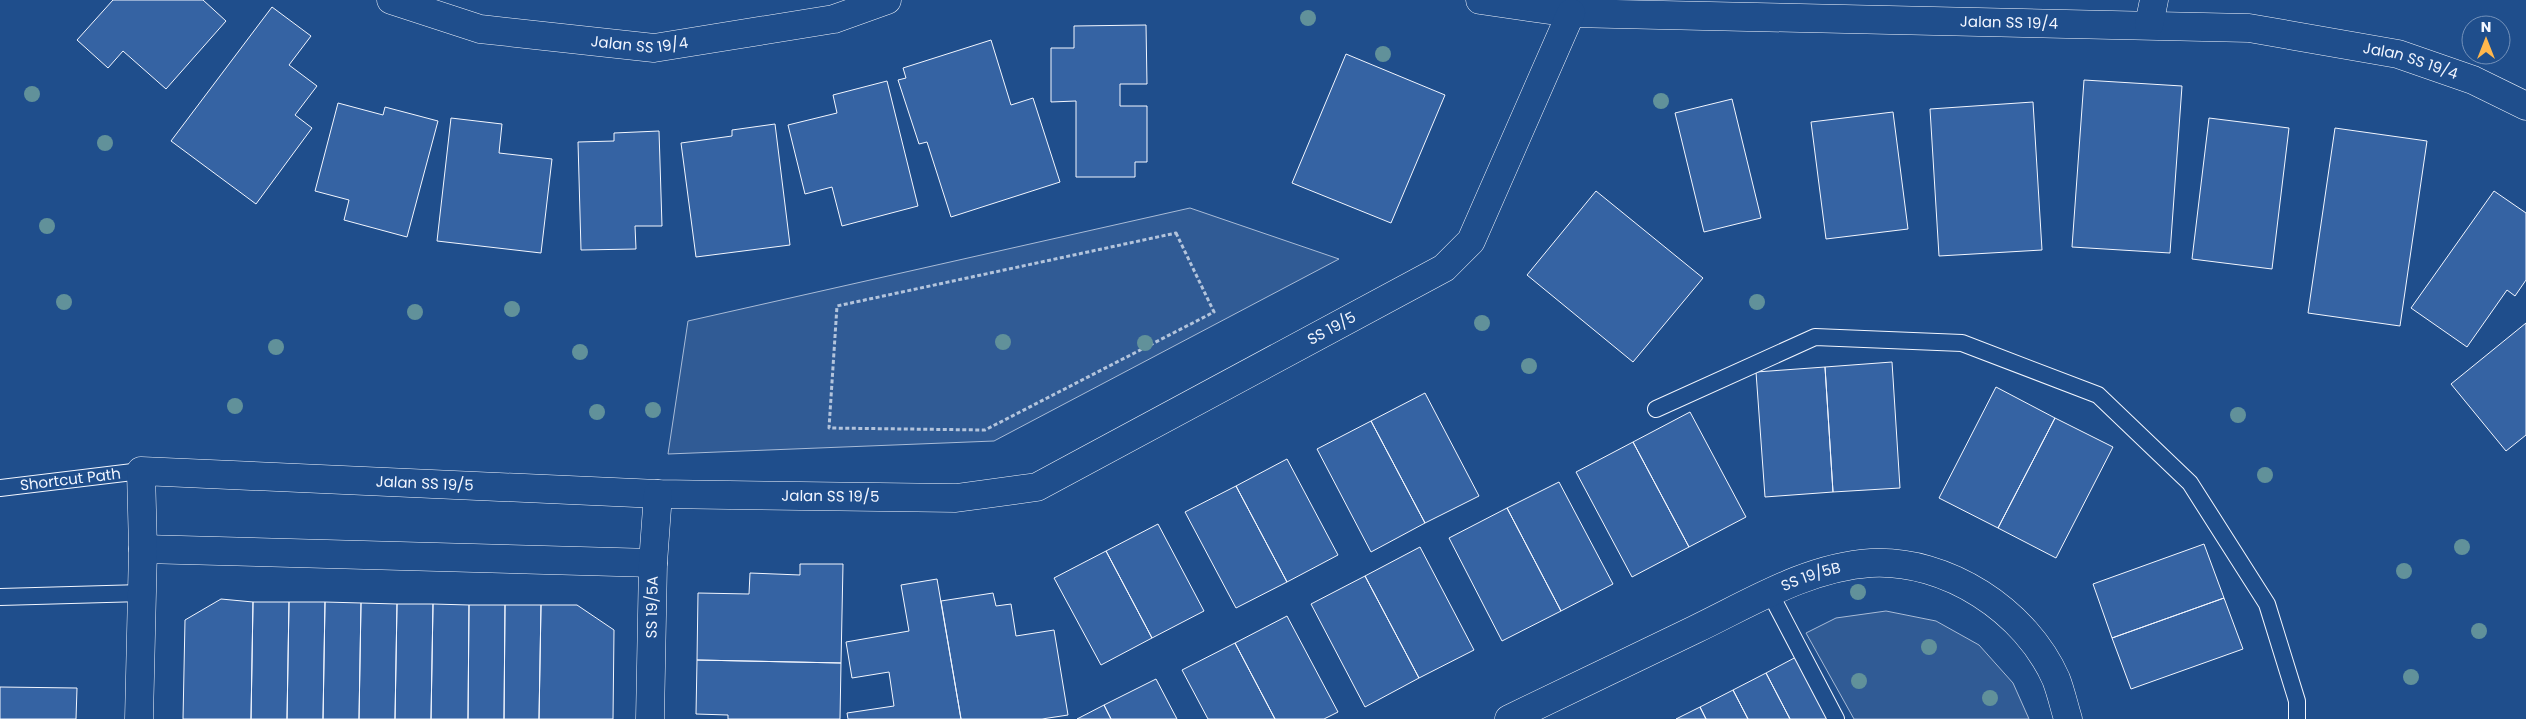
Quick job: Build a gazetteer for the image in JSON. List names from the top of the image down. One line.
{"streets":{"street":["Jalan SS 19/4","SS 19/5","Jalan SS 19/5","SS 19/5B","SS 19/5A"],"lane":["Shortcut Path"]},"crossings":[["Jalan SS 19/4","SS 19/5"],["SS 19/5","Jalan SS 19/5"],["Shortcut Path","Jalan SS 19/5"],["Jalan SS 19/5","SS 19/5A"]],"north":"top"}
